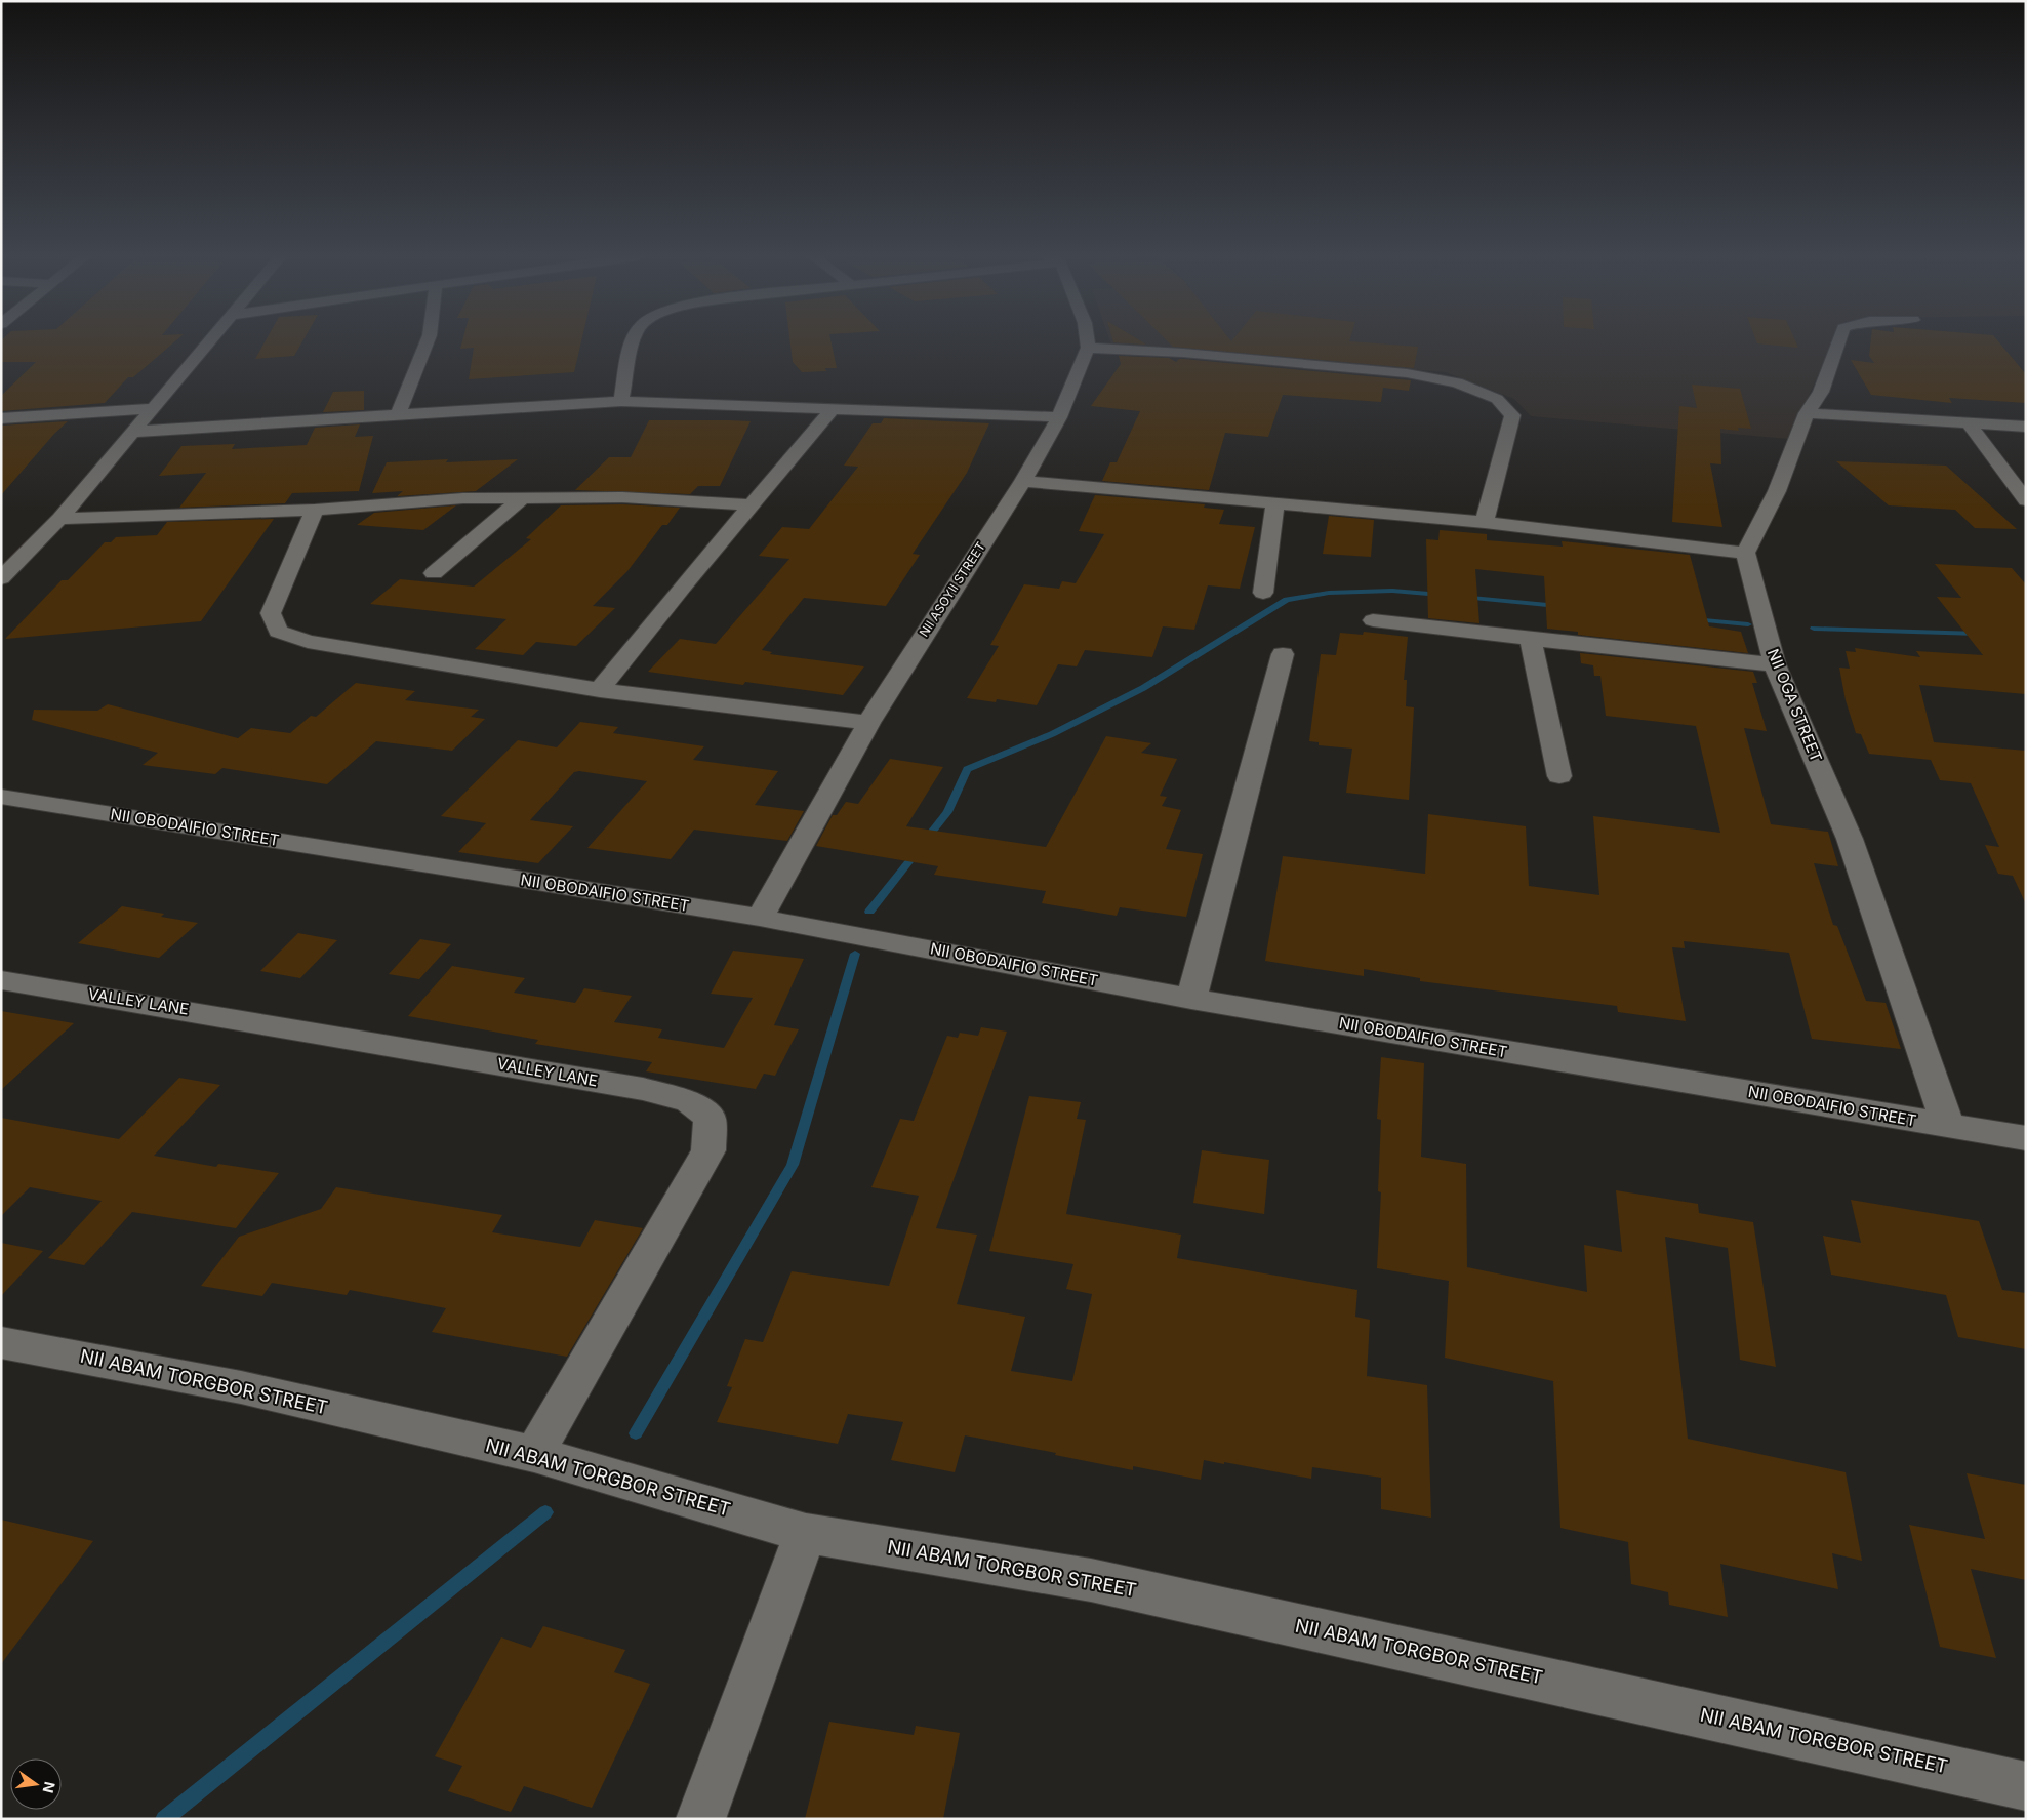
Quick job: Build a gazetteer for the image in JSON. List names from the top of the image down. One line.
{"streets":{"street":["NII ASOYII STREET","NII OGA STREET","NII OBODAIFIO STREET","VALLEY LANE","NII ABAM TORGBOR STREET"]},"crossings":[["NII ASOYII STREET","NII OBODAIFIO STREET"],["NII OGA STREET","NII OBODAIFIO STREET"],["VALLEY LANE","NII ABAM TORGBOR STREET"]],"north":"right"}
